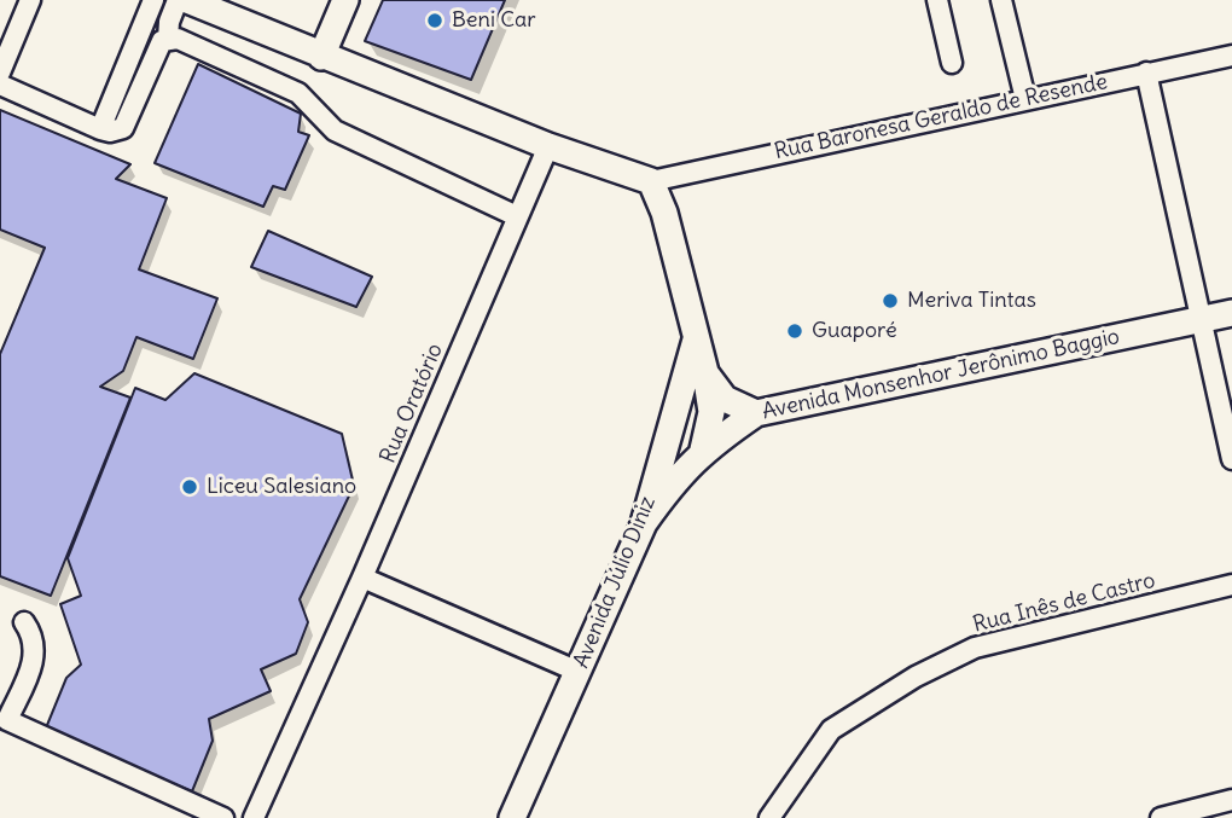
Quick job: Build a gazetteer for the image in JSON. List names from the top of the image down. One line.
{"streets":{"main road":["Avenida Monsenhor Jerônimo Baggio","Avenida Júlio Diniz"],"street":["Rua Baronesa Geraldo de Resende","Rua Oratório","Rua Inês de Castro"]},"crossings":[["Avenida Monsenhor Jerônimo Baggio","Avenida Júlio Diniz"]],"places":["Beni Car","Meriva Tintas","Guaporé","Liceu Salesiano"]}
